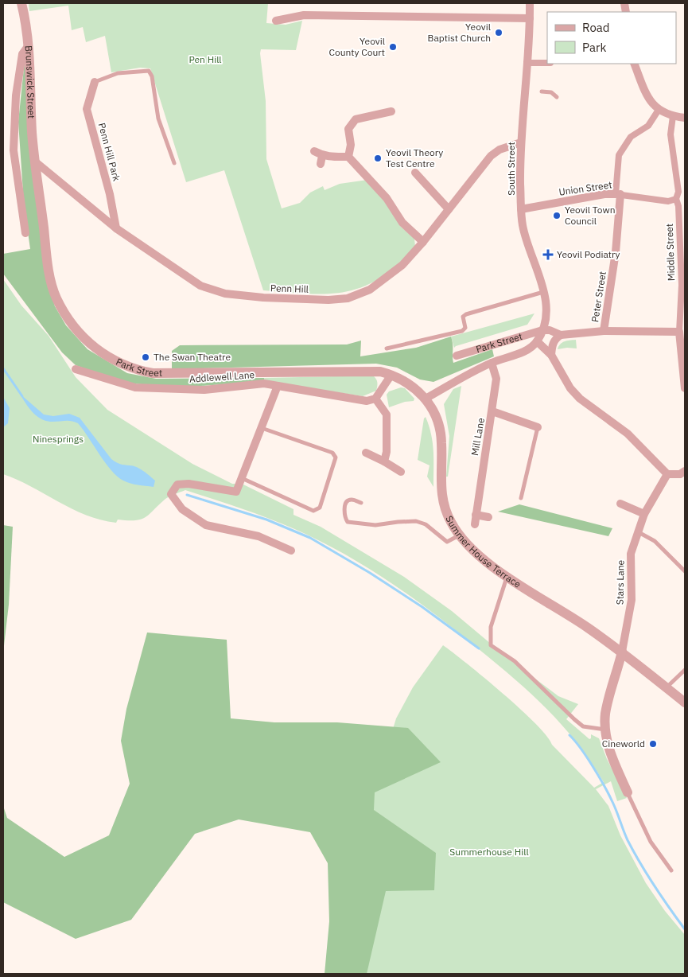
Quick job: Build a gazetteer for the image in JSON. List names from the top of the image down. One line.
{"streets":{"street":["Brunswick Street","Penn Hill Park","South Street","Union Street","Middle Street","Penn Hill","Peter Street","Park Street","Addlewell Lane","Mill Lane","Summer House Terrace","Stars Lane"]},"crossings":[["Brunswick Street","Penn Hill"],["Brunswick Street","Park Street"],["Penn Hill Park","Penn Hill"],["South Street","Union Street"],["South Street","Penn Hill"],["South Street","Park Street"],["Union Street","Middle Street"],["Union Street","Peter Street"],["Penn Hill","Park Street"],["Park Street","Summer House Terrace"],["Summer House Terrace","Stars Lane"]],"parks":["Pen Hill","Ninesprings","Summerhouse Hill"],"places":{"other":["Yeovil Baptist Church","Yeovil County Court","Yeovil Theory Test Centre","Yeovil Town Council","The Swan Theatre","Cineworld"],"health":["Yeovil Podiatry"]},"legend":["Road","Park"]}
